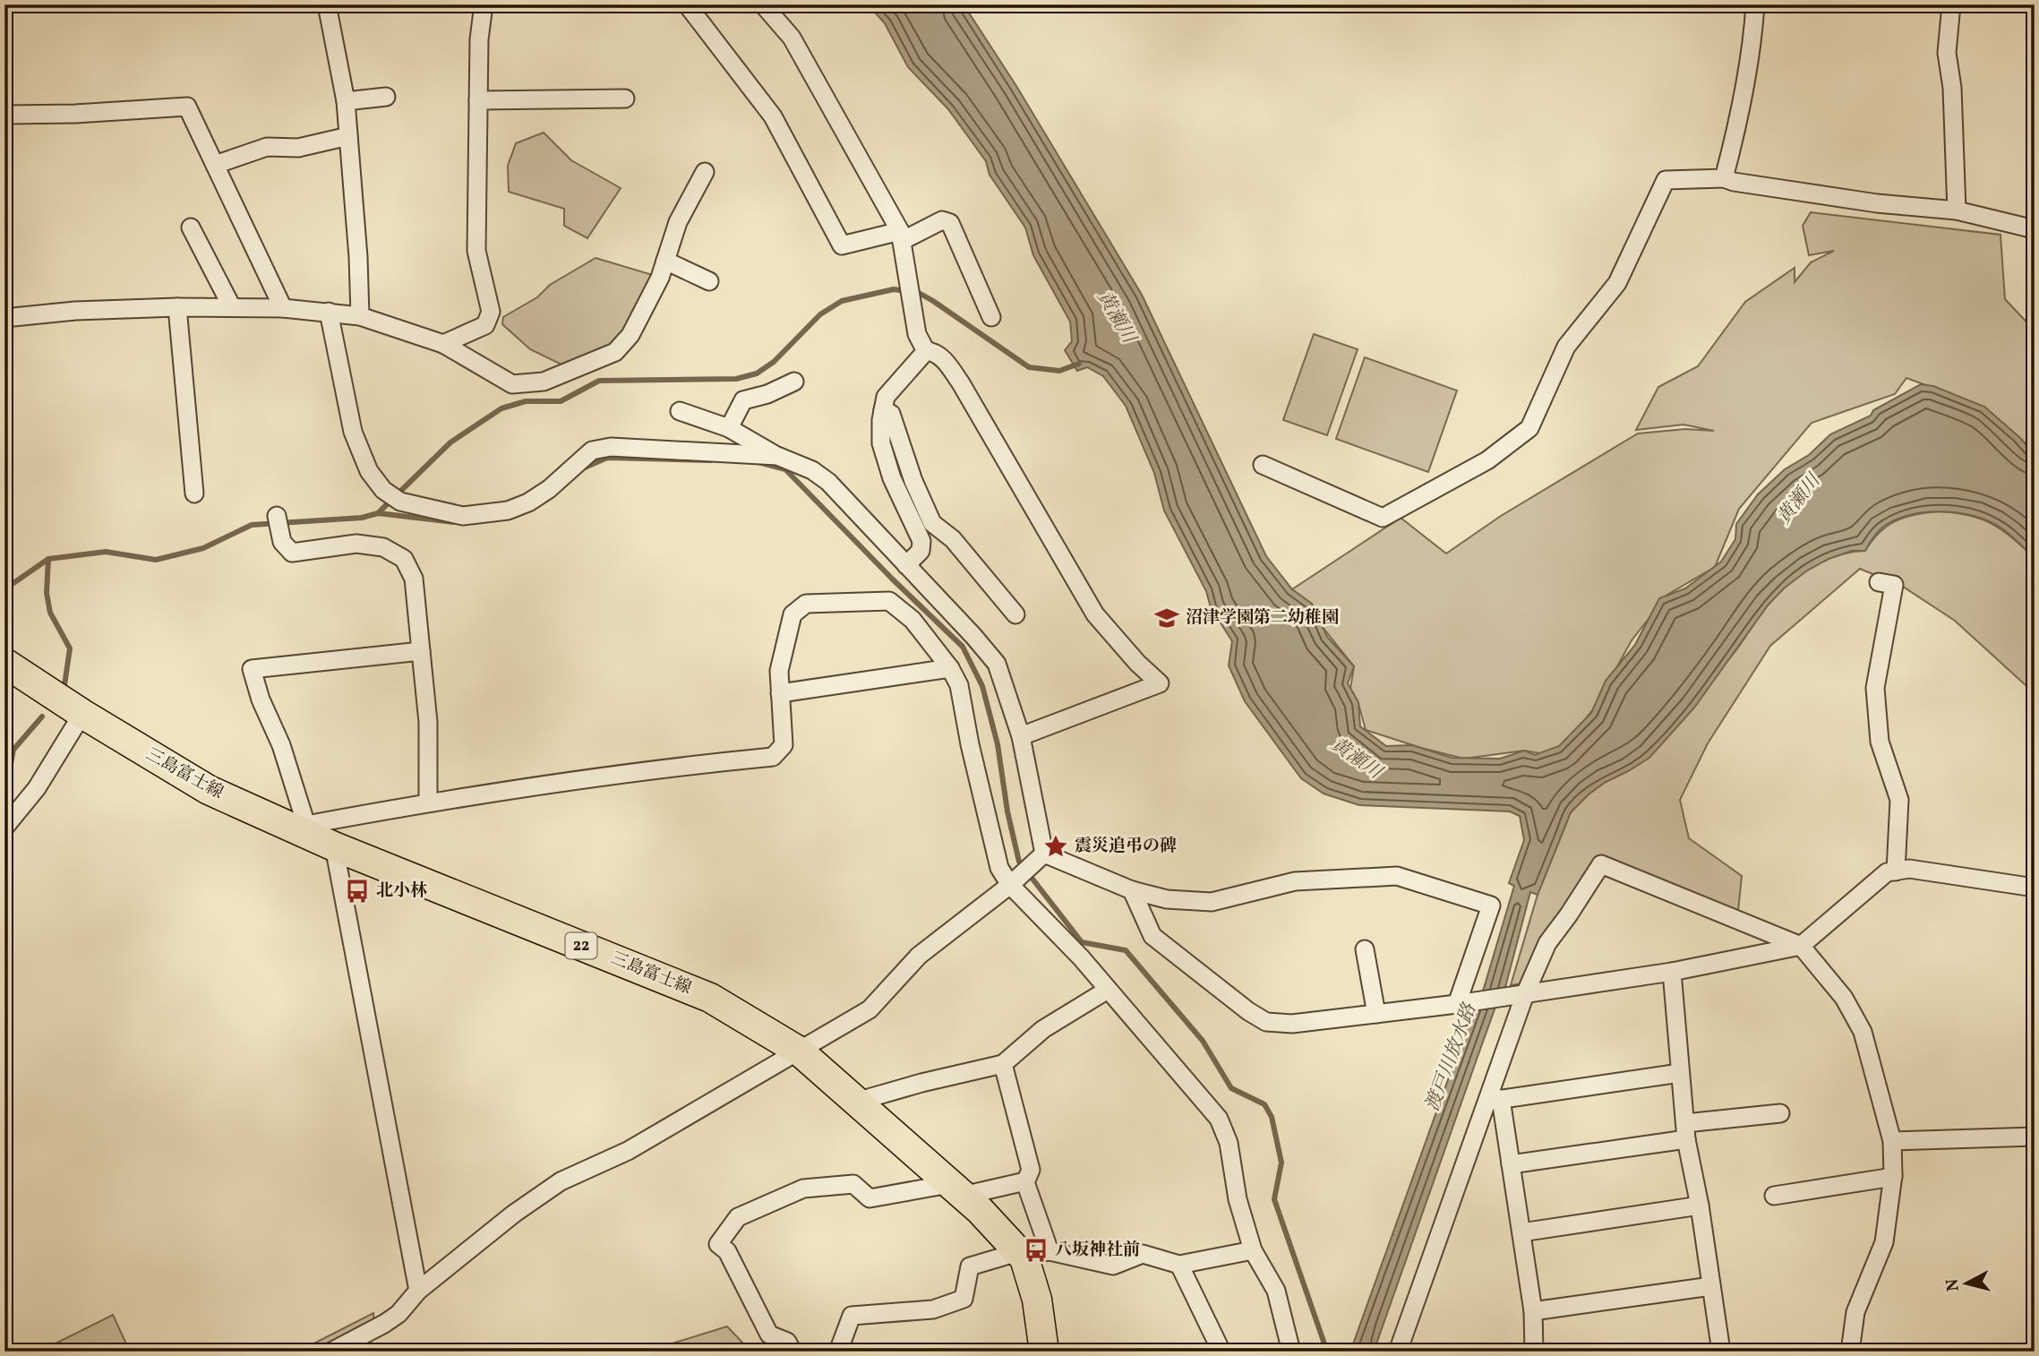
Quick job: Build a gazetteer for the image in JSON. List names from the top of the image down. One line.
{"streets":{"main road":["三島富士線","22"]},"water":["黄瀬川","渡戸川放水路"],"places":{"school or university":["沼津学園第二幼稚園"],"place":["震災追弔の碑"],"bus stop":["北小林","八坂神社前"]},"north":"left"}
